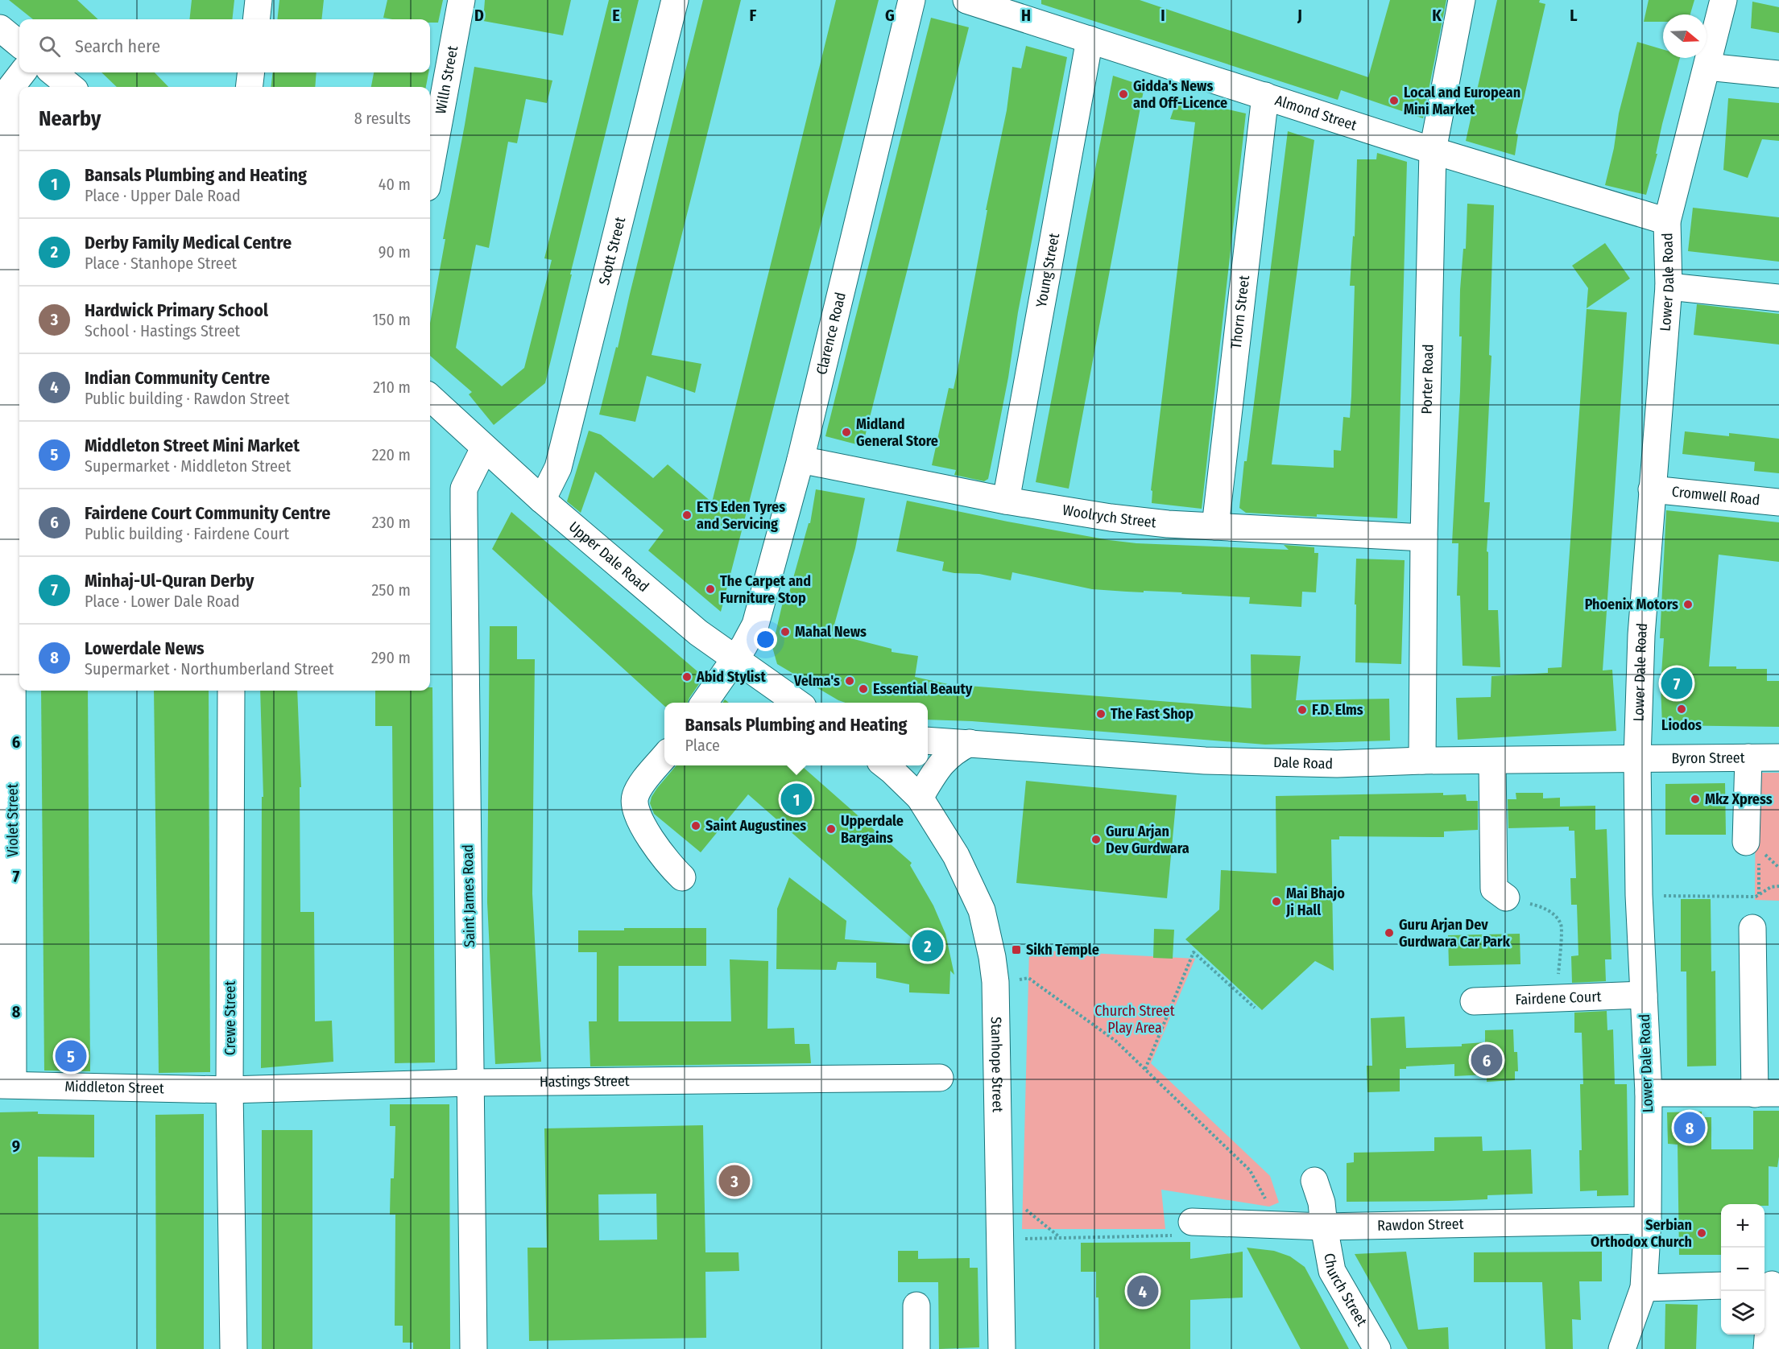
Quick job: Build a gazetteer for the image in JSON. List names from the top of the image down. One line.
{"streets":{"street":["Willn Street","Almond Street","Scott Street","Young Street","Lower Dale Road","Thorn Street","Clarence Road","Porter Road","Cromwell Road","Woolrych Street","Upper Dale Road","Byron Street","Dale Road","Violet Street","Saint James Road","Fairdene Court","Crewe Street","Stanhope Street","Hastings Street","Middleton Street","Rawdon Street","Church Street"]},"crossings":[["Almond Street","Young Street"],["Almond Street","Lower Dale Road"],["Almond Street","Thorn Street"],["Almond Street","Porter Road"],["Scott Street","Upper Dale Road"],["Young Street","Woolrych Street"],["Lower Dale Road","Cromwell Road"],["Lower Dale Road","Byron Street"],["Lower Dale Road","Dale Road"],["Lower Dale Road","Fairdene Court"],["Lower Dale Road","Rawdon Street"],["Thorn Street","Woolrych Street"],["Clarence Road","Woolrych Street"],["Clarence Road","Upper Dale Road"],["Porter Road","Woolrych Street"],["Porter Road","Dale Road"],["Upper Dale Road","Saint James Road"],["Byron Street","Dale Road"],["Violet Street","Middleton Street"],["Saint James Road","Hastings Street"],["Crewe Street","Hastings Street"],["Crewe Street","Middleton Street"],["Hastings Street","Middleton Street"],["Rawdon Street","Church Street"]],"parks":["Church Street Play Area"],"places":{"other":["Gidda's News and Off-Licence","Local and European Mini Market","Midland General Store","ETS Eden Tyres and Servicing","The Carpet and Furniture Stop","Phoenix Motors","Mahal News","Abid Stylist","Velma's","Essential Beauty","Liodos","F.D. Elms","The Fast Shop","Mkz Xpress","Saint Augustines","Upperdale Bargains","Guru Arjan Dev Gurdwara","Mai Bhajo Ji Hall","Guru Arjan Dev Gurdwara Car Park","Serbian Orthodox Church"],"transit":["Sikh Temple"]},"north":"right","page":{"search":"Search here","heading":["Nearby","8 results"],"list":[{"mark":"1","name":"Bansals Plumbing and Heating","note":"Place · Upper Dale Road","value":"40 m"},{"mark":"2","name":"Derby Family Medical Centre","note":"Place · Stanhope Street","value":"90 m"},{"mark":"3","name":"Hardwick Primary School","note":"School · Hastings Street","value":"150 m"},{"mark":"4","name":"Indian Community Centre","note":"Public building · Rawdon Street","value":"210 m"},{"mark":"5","name":"Middleton Street Mini Market","note":"Supermarket · Middleton Street","value":"220 m"},{"mark":"6","name":"Fairdene Court Community Centre","note":"Public building · Fairdene Court","value":"230 m"},{"mark":"7","name":"Minhaj-Ul-Quran Derby","note":"Place · Lower Dale Road","value":"250 m"},{"mark":"8","name":"Lowerdale News","note":"Supermarket · Northumberland Street","value":"290 m"}],"pins":["7","1","2","5","6","8","3","4"],"popup":["Bansals Plumbing and Heating","Place"],"map_buttons":["+","−"]},"grid":{"columns":["D","E","F","G","H","I","J","K","L"],"rows":["6","7","8","9"]}}
